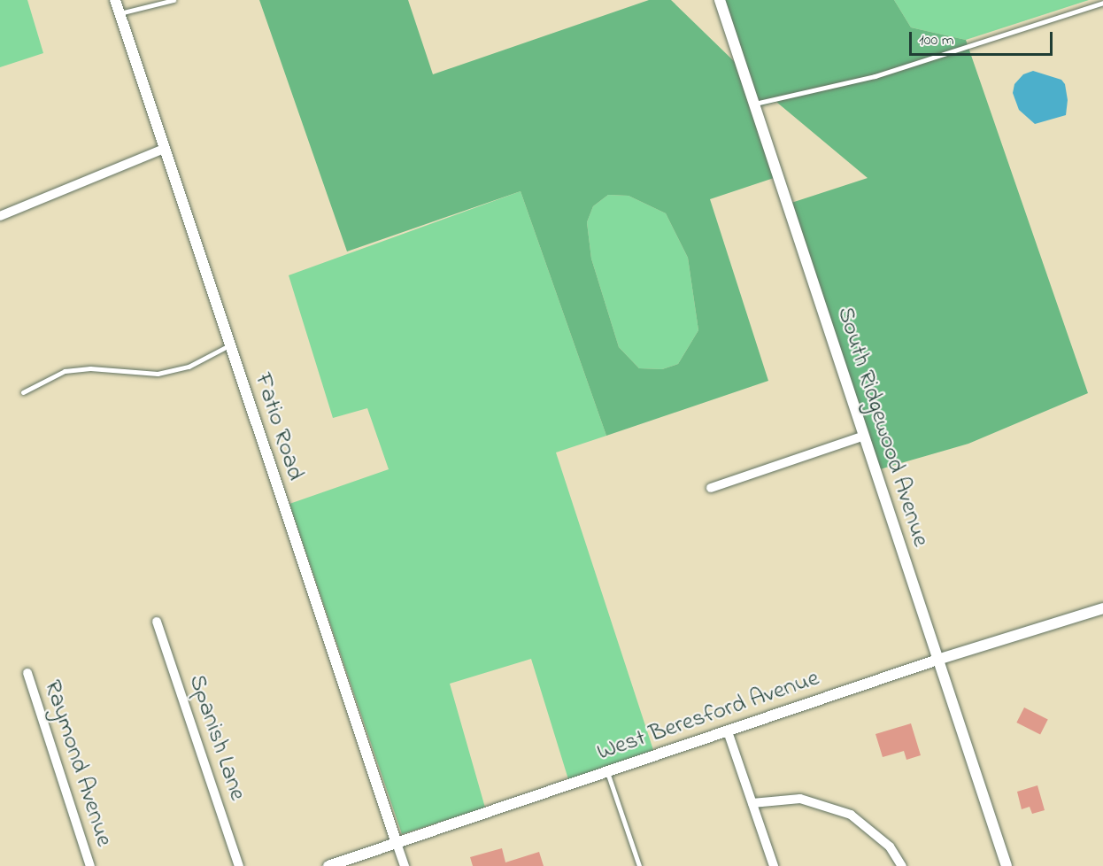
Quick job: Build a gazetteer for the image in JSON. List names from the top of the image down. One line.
{"streets":{"street":["Fatio Road","South Ridgewood Avenue","West Beresford Avenue","Spanish Lane","Raymond Avenue"]},"crossings":[["Fatio Road","West Beresford Avenue"],["South Ridgewood Avenue","West Beresford Avenue"]],"scale_bar":"100 m"}
